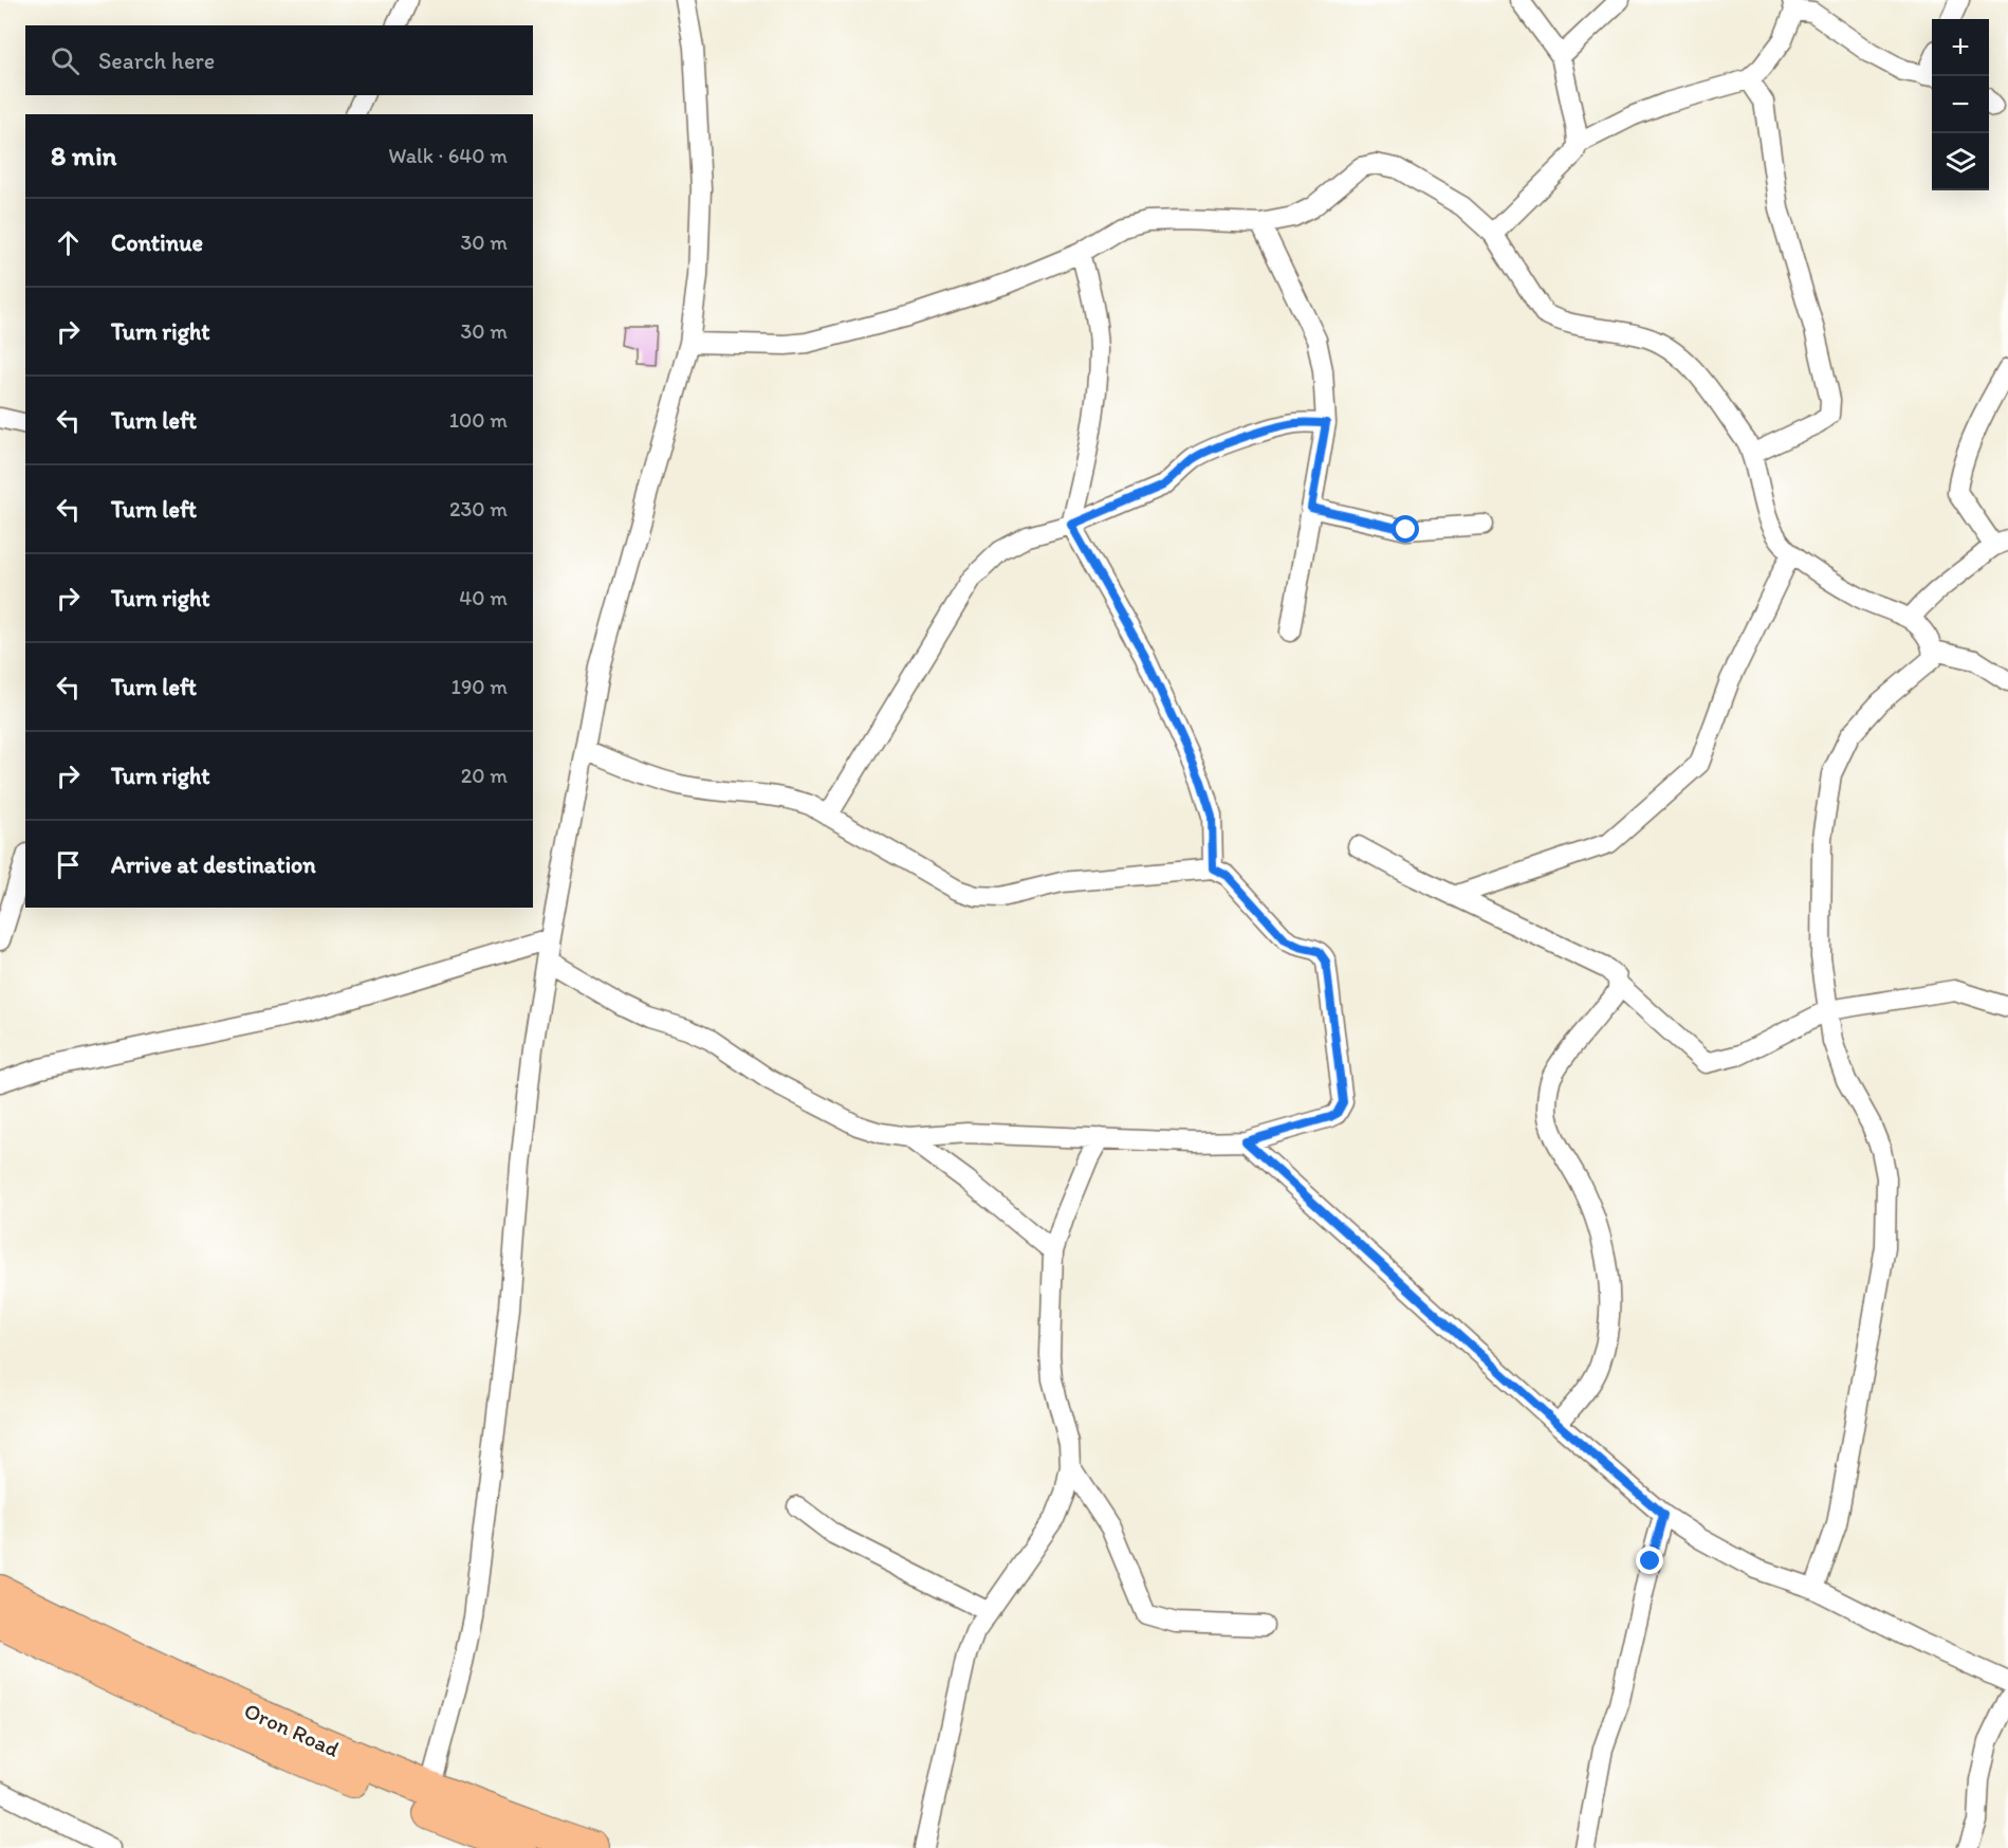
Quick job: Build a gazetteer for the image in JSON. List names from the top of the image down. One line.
{"streets":{"highway":["Oron Road"]},"page":{"map_buttons":["+","−"],"search":"Search here","heading":["8 min","Walk · 640 m"],"list":[["Continue","30 m"],["Turn right","30 m"],["Turn left","100 m"],["Turn left","230 m"],["Turn right","40 m"],["Turn left","190 m"],["Turn right","20 m"],"Arrive at destination"]}}
